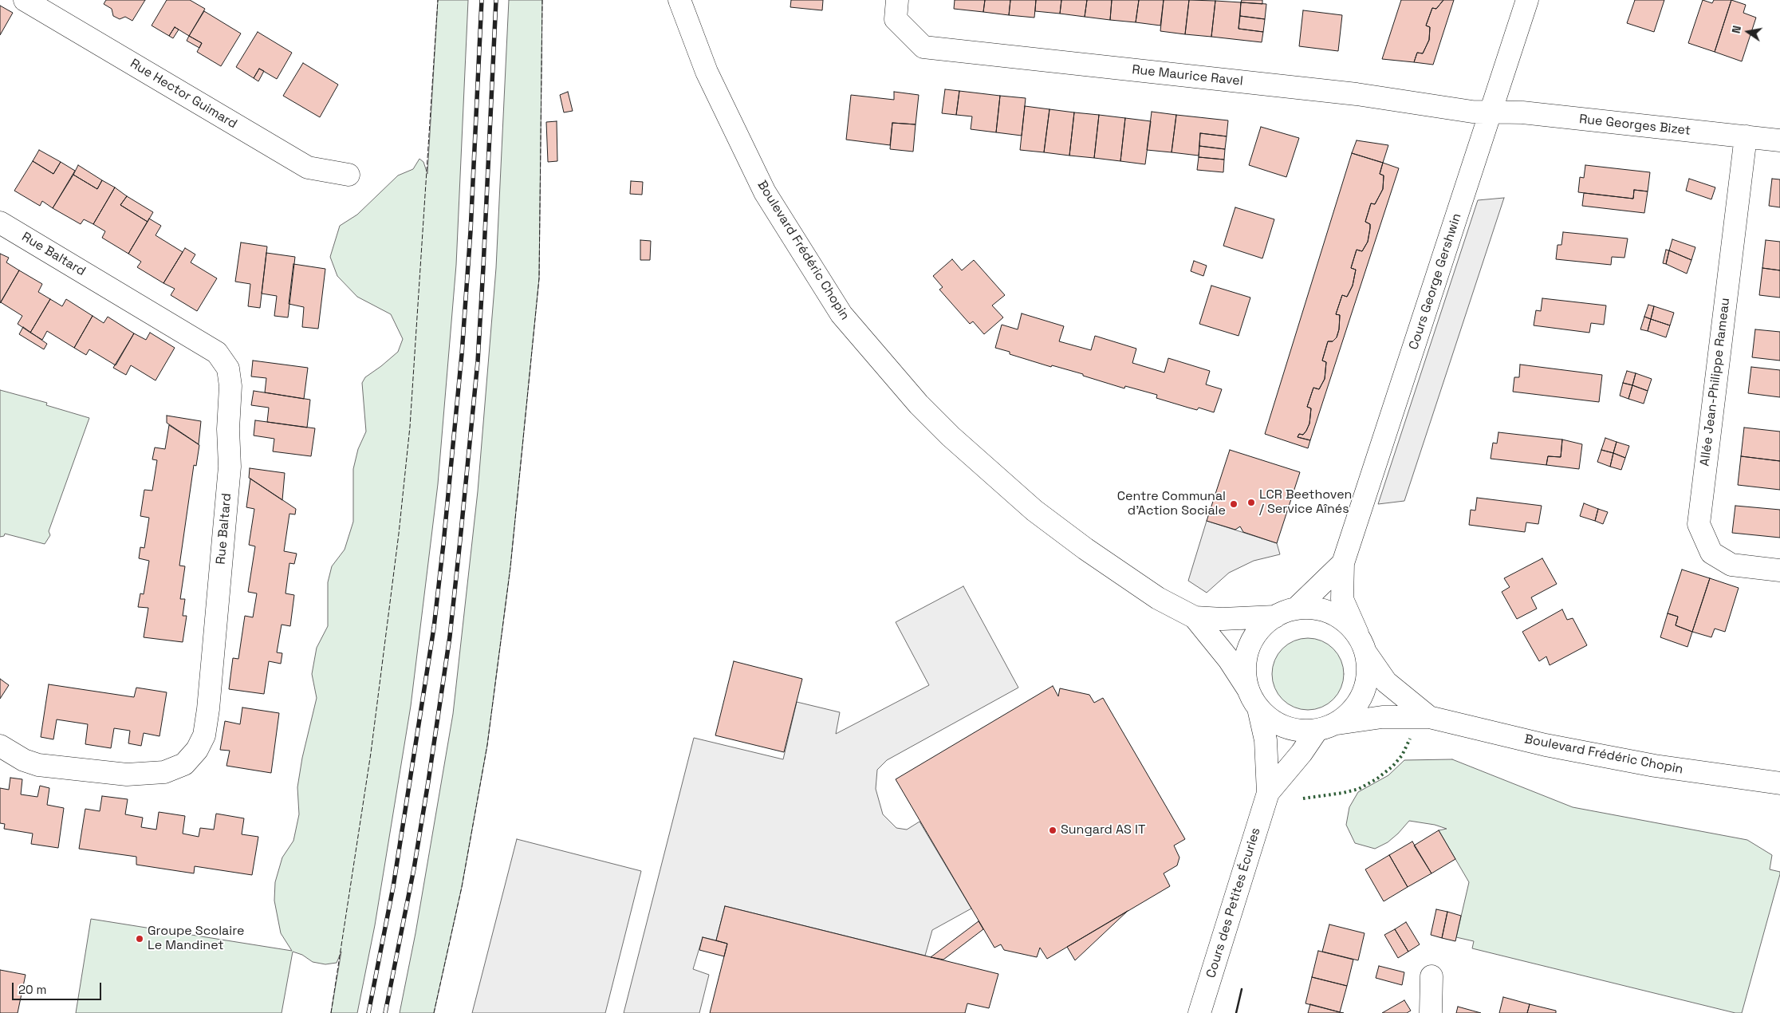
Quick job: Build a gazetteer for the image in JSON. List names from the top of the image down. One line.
{"streets":{"street":["Rue Maurice Ravel","Rue Hector Guimard","Rue Georges Bizet","Boulevard Frédéric Chopin","Rue Baltard","Cours George Gershwin","Allée Jean-Philippe Rameau","Cours des Petites Écuries"]},"crossings":[["Rue Maurice Ravel","Rue Georges Bizet"],["Rue Maurice Ravel","Cours George Gershwin"],["Rue Georges Bizet","Cours George Gershwin"],["Rue Georges Bizet","Allée Jean-Philippe Rameau"],["Boulevard Frédéric Chopin","Cours George Gershwin"],["Boulevard Frédéric Chopin","Cours des Petites Écuries"],["Cours George Gershwin","Cours des Petites Écuries"]],"places":["LCR Beethoven / Service Aînés","Centre Communal d'Action Sociale","Sungard AS IT","Groupe Scolaire Le Mandinet"],"scale_bar":"20 m","north":"left"}
